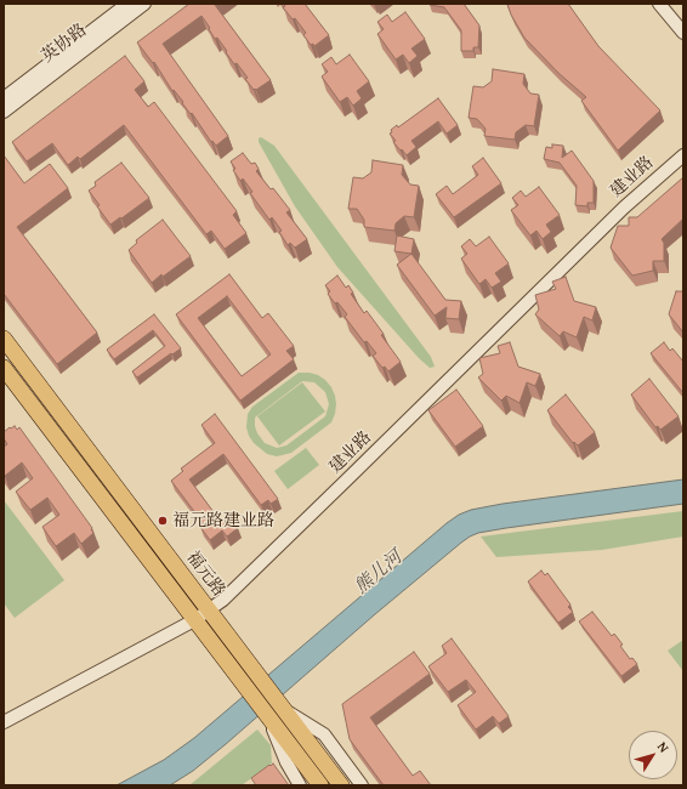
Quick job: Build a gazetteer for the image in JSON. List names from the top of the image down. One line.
{"streets":{"main road":["福元路"],"street":["英协路","建业路"]},"crossings":[["建业路","福元路"]],"water":["熊儿河"],"places":["福元路建业路"],"north":"top right"}
